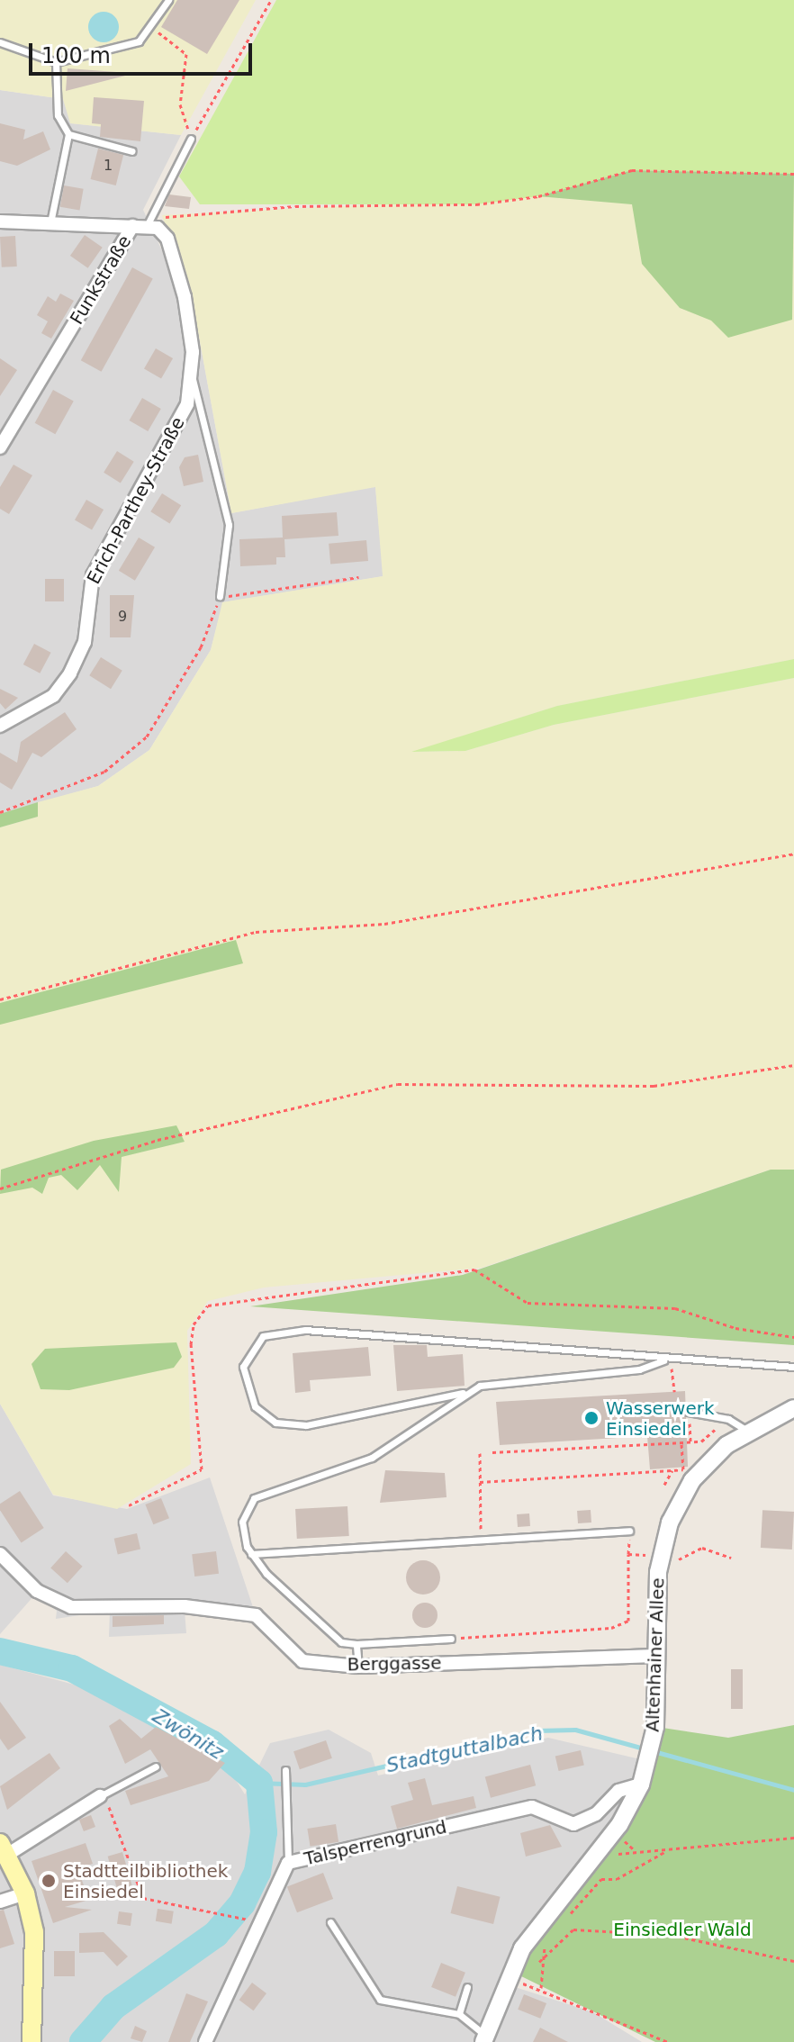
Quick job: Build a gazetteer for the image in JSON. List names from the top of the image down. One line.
{"streets":{"street":["Funkstraße","Erich-Parthey-Straße","Altenhainer Allee","Berggasse","Talsperrengrund"]},"crossings":[["Altenhainer Allee","Berggasse"],["Altenhainer Allee","Talsperrengrund"]],"water":["Zwönitz","Stadtguttalbach"],"parks":["Einsiedler Wald"],"places":["Wasserwerk Einsiedel","Stadtteilbibliothek Einsiedel"],"house_numbers":["1","9"],"scale_bar":"100 m"}
